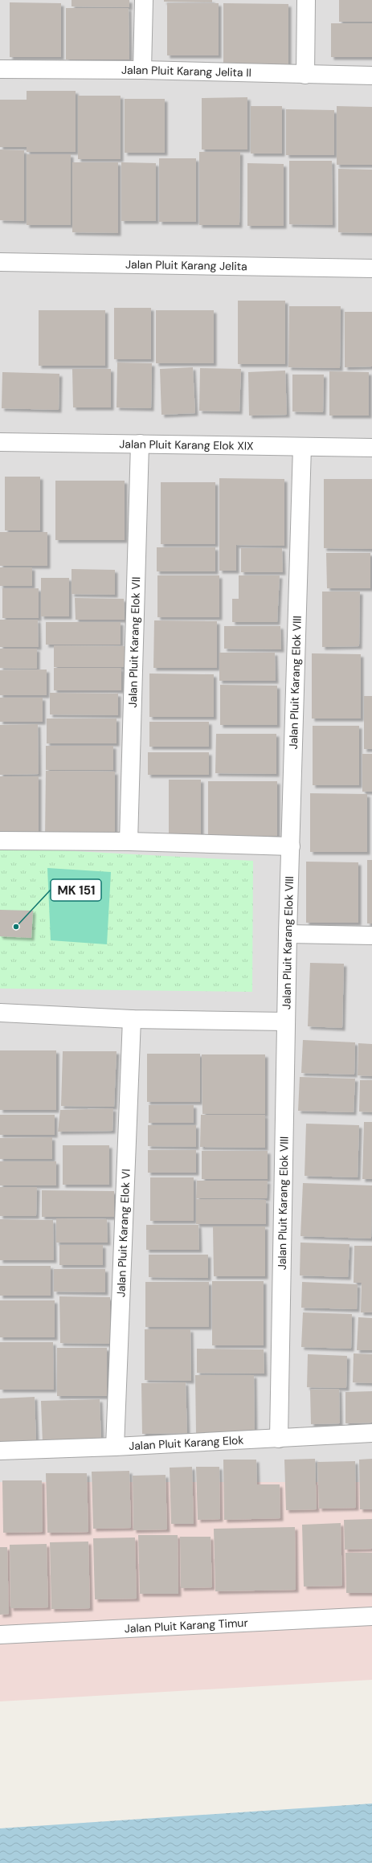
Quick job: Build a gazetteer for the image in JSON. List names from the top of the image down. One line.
{"streets":{"street":["Jalan Pluit Karang Jelita II","Jalan Pluit Karang Jelita","Jalan Pluit Karang Elok XIX","Jalan Pluit Karang Elok VII","Jalan Pluit Karang Elok VIII","Jalan Pluit Karang Elok VI","Jalan Pluit Karang Elok","Jalan Pluit Karang Timur"]},"crossings":[["Jalan Pluit Karang Elok XIX","Jalan Pluit Karang Elok VII"],["Jalan Pluit Karang Elok XIX","Jalan Pluit Karang Elok VIII"],["Jalan Pluit Karang Elok VIII","Jalan Pluit Karang Elok"],["Jalan Pluit Karang Elok VI","Jalan Pluit Karang Elok"]],"places":["MK 151"]}
